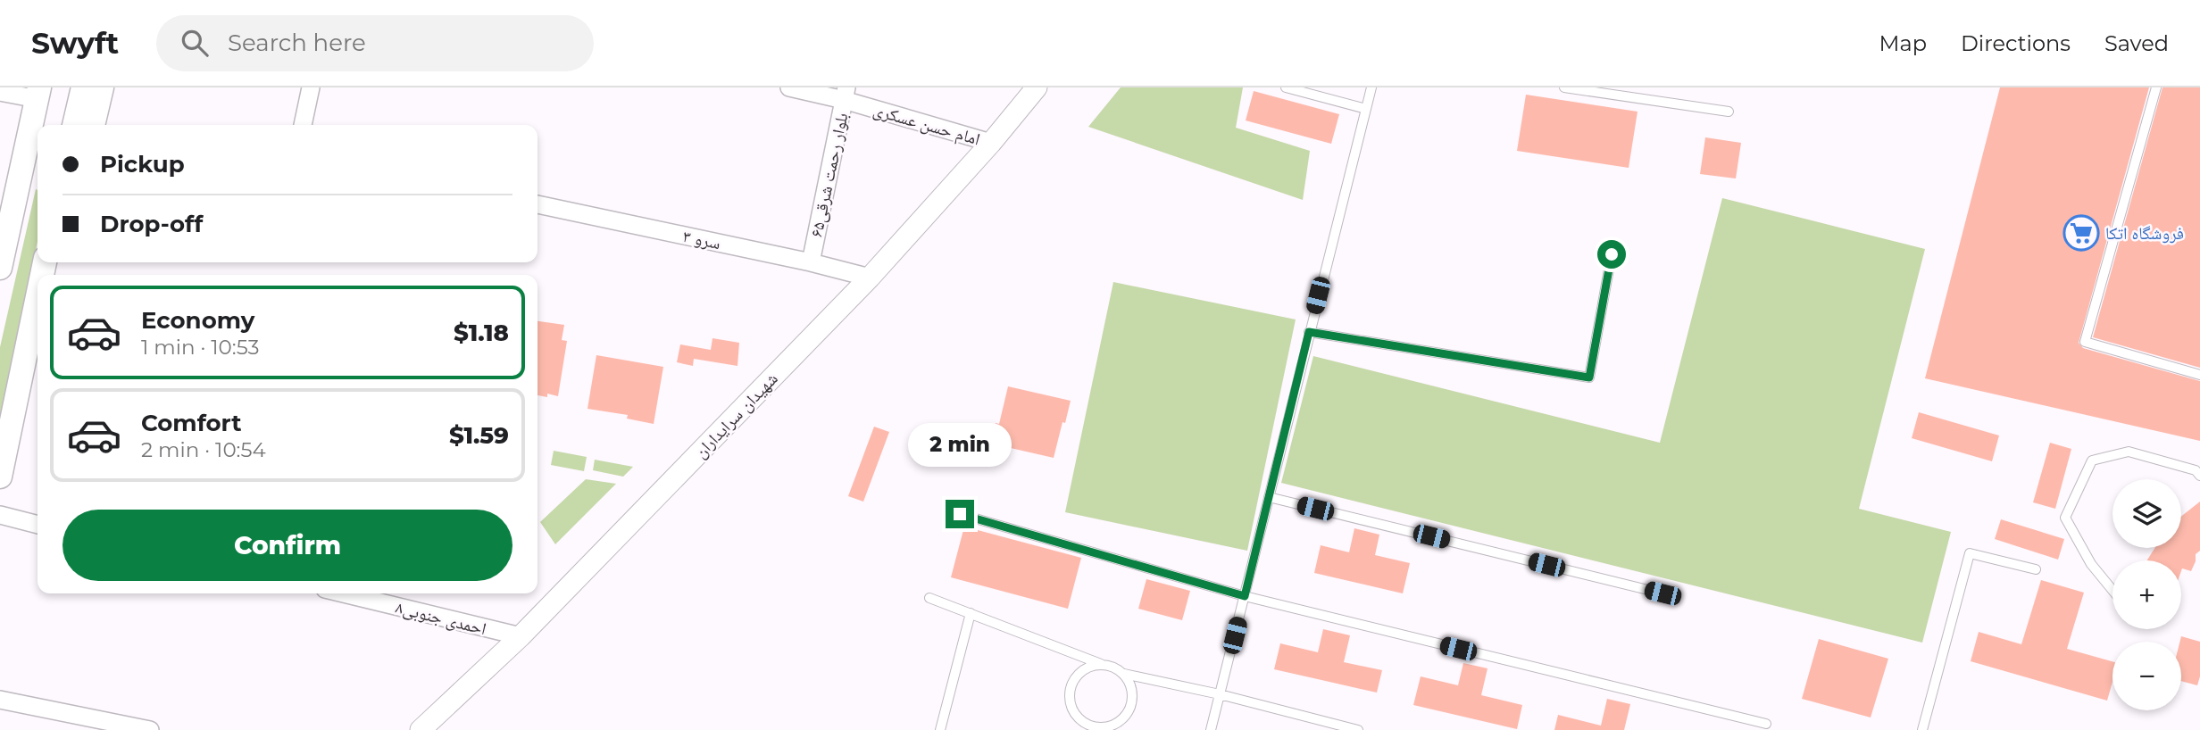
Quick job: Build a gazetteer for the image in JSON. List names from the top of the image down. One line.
{"streets":{"street":["امام حسن عسکری","بلوار رحمت شرقی۶۵","سرو ۳","شهیدان سرایداران","احمدی جنوبی۸"]},"crossings":[["امام حسن عسکری","بلوار رحمت شرقی۶۵"],["امام حسن عسکری","شهیدان سرایداران"],["بلوار رحمت شرقی۶۵","سرو ۳"],["سرو ۳","شهیدان سرایداران"],["شهیدان سرایداران","احمدی جنوبی۸"]],"places":{"supermarket":["فروشگاه اتکا"]},"page":{"header":"Swyft","search":"Search here","nav":["Map","Directions","Saved"],"banner":["Pickup","Drop-off"],"list":[{"name":"Economy","note":"1 min · 10:53","value":"$1.18"},{"name":"Comfort","note":"2 min · 10:54","value":"$1.59"}],"bubble":"2 min","map_buttons":["+","−"],"buttons":"Confirm"}}
